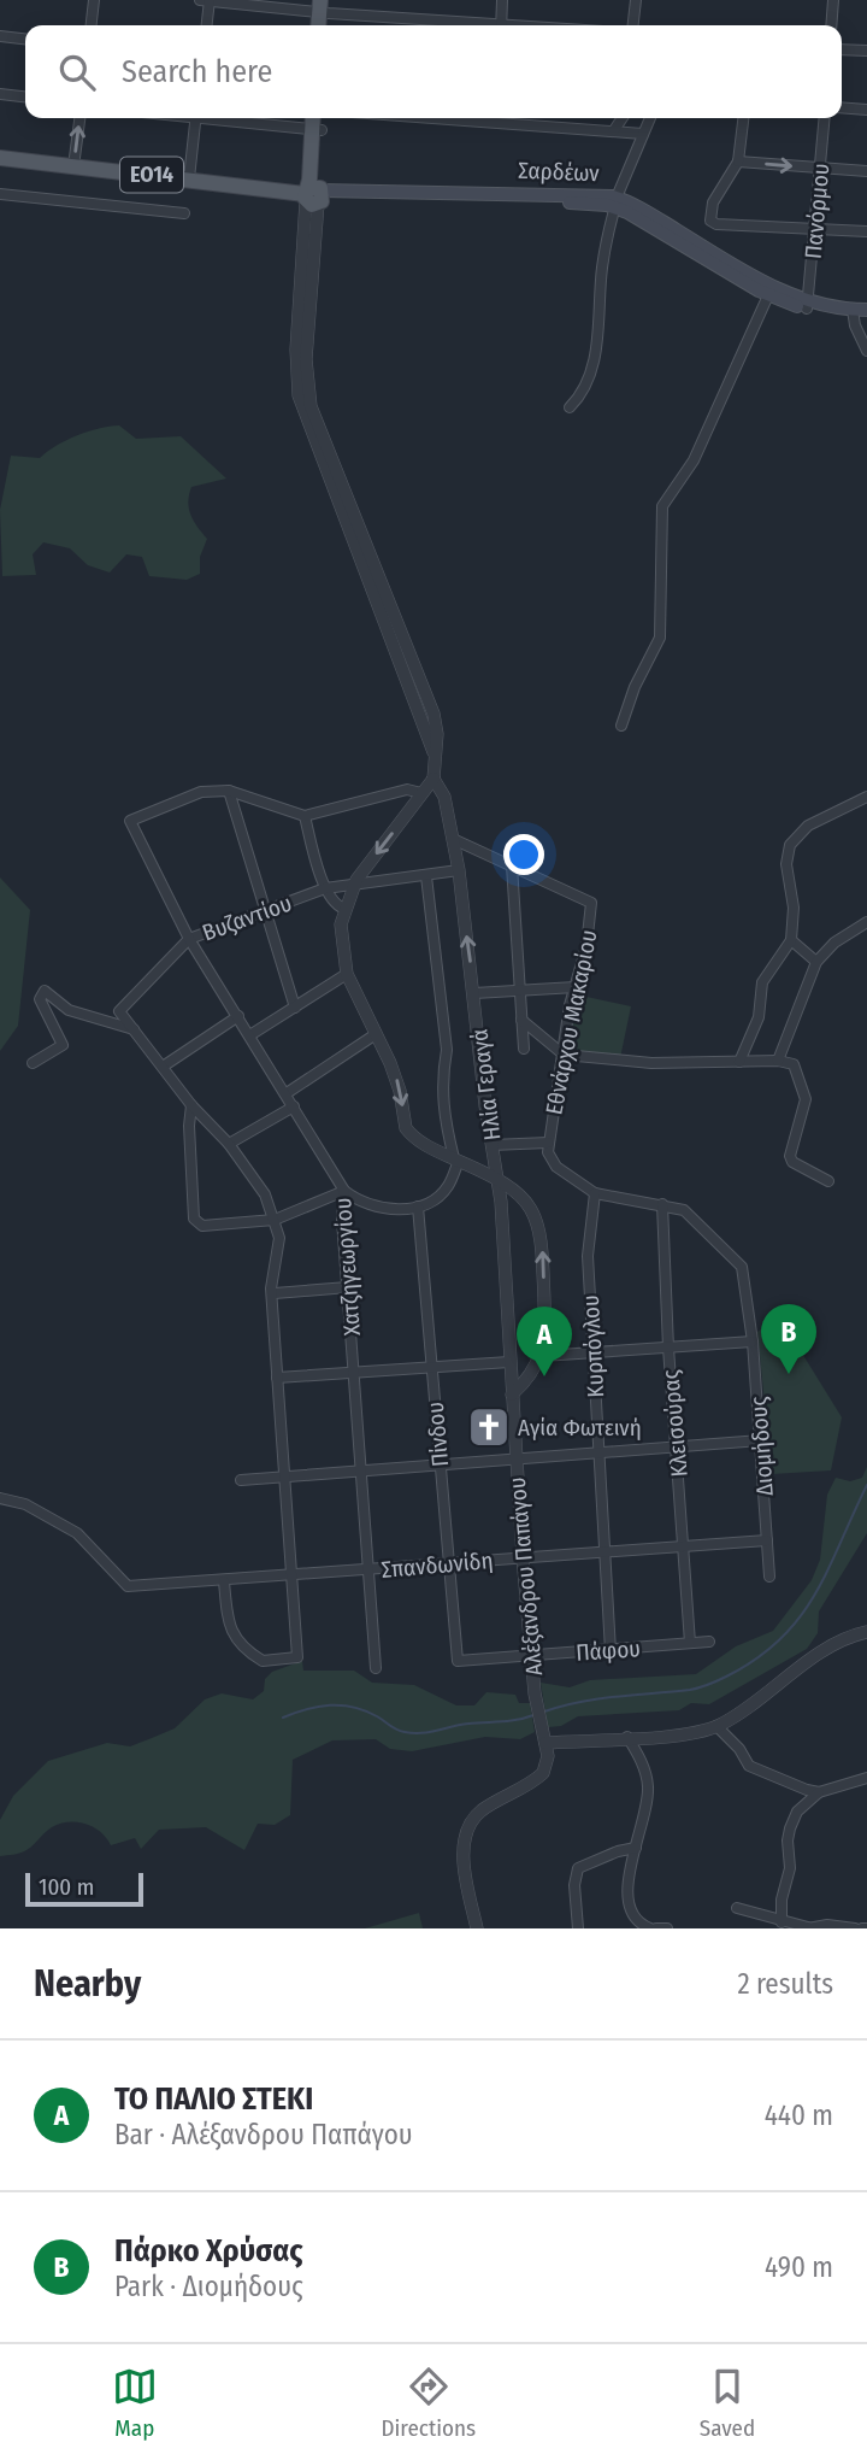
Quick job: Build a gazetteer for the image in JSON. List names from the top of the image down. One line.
{"streets":{"main road":["Σαρδέων","ΕΟ14"],"street":["Πανόρμου","Βυζαντίου","Εθνάρχου Μακαρίου","Ηλία Γεραγά","Χατζηγεωργίου","Κυρπόγλου","Κλεισούρας","Πίνδου","Διομήδους","Σπανδωνίδη","Αλέξανδρου Παπάγου","Πάφου"]},"crossings":[["Σαρδέων","Πανόρμου"],["Βυζαντίου","Ηλία Γεραγά"],["Βυζαντίου","Χατζηγεωργίου"],["Εθνάρχου Μακαρίου","Ηλία Γεραγά"],["Ηλία Γεραγά","Αλέξανδρου Παπάγου"],["Χατζηγεωργίου","Σπανδωνίδη"],["Κυρπόγλου","Σπανδωνίδη"],["Κυρπόγλου","Πάφου"],["Κλεισούρας","Διομήδους"],["Κλεισούρας","Σπανδωνίδη"],["Κλεισούρας","Πάφου"],["Πίνδου","Σπανδωνίδη"],["Πίνδου","Πάφου"],["Διομήδους","Σπανδωνίδη"],["Σπανδωνίδη","Αλέξανδρου Παπάγου"],["Αλέξανδρου Παπάγου","Πάφου"]],"places":{"church":["Αγία Φωτεινή"]},"scale_bar":"100 m","page":{"search":"Search here","pins":["B","A"],"scale":"100 m","heading":["Nearby","2 results"],"list":[{"mark":"A","name":"ΤΟ ΠΑΛΙΟ ΣΤΕΚΙ","note":"Bar · Αλέξανδρου Παπάγου","value":"440 m"},{"mark":"B","name":"Πάρκο Χρύσας","note":"Park · Διομήδους","value":"490 m"}],"nav":["Map","Directions","Saved"]}}
